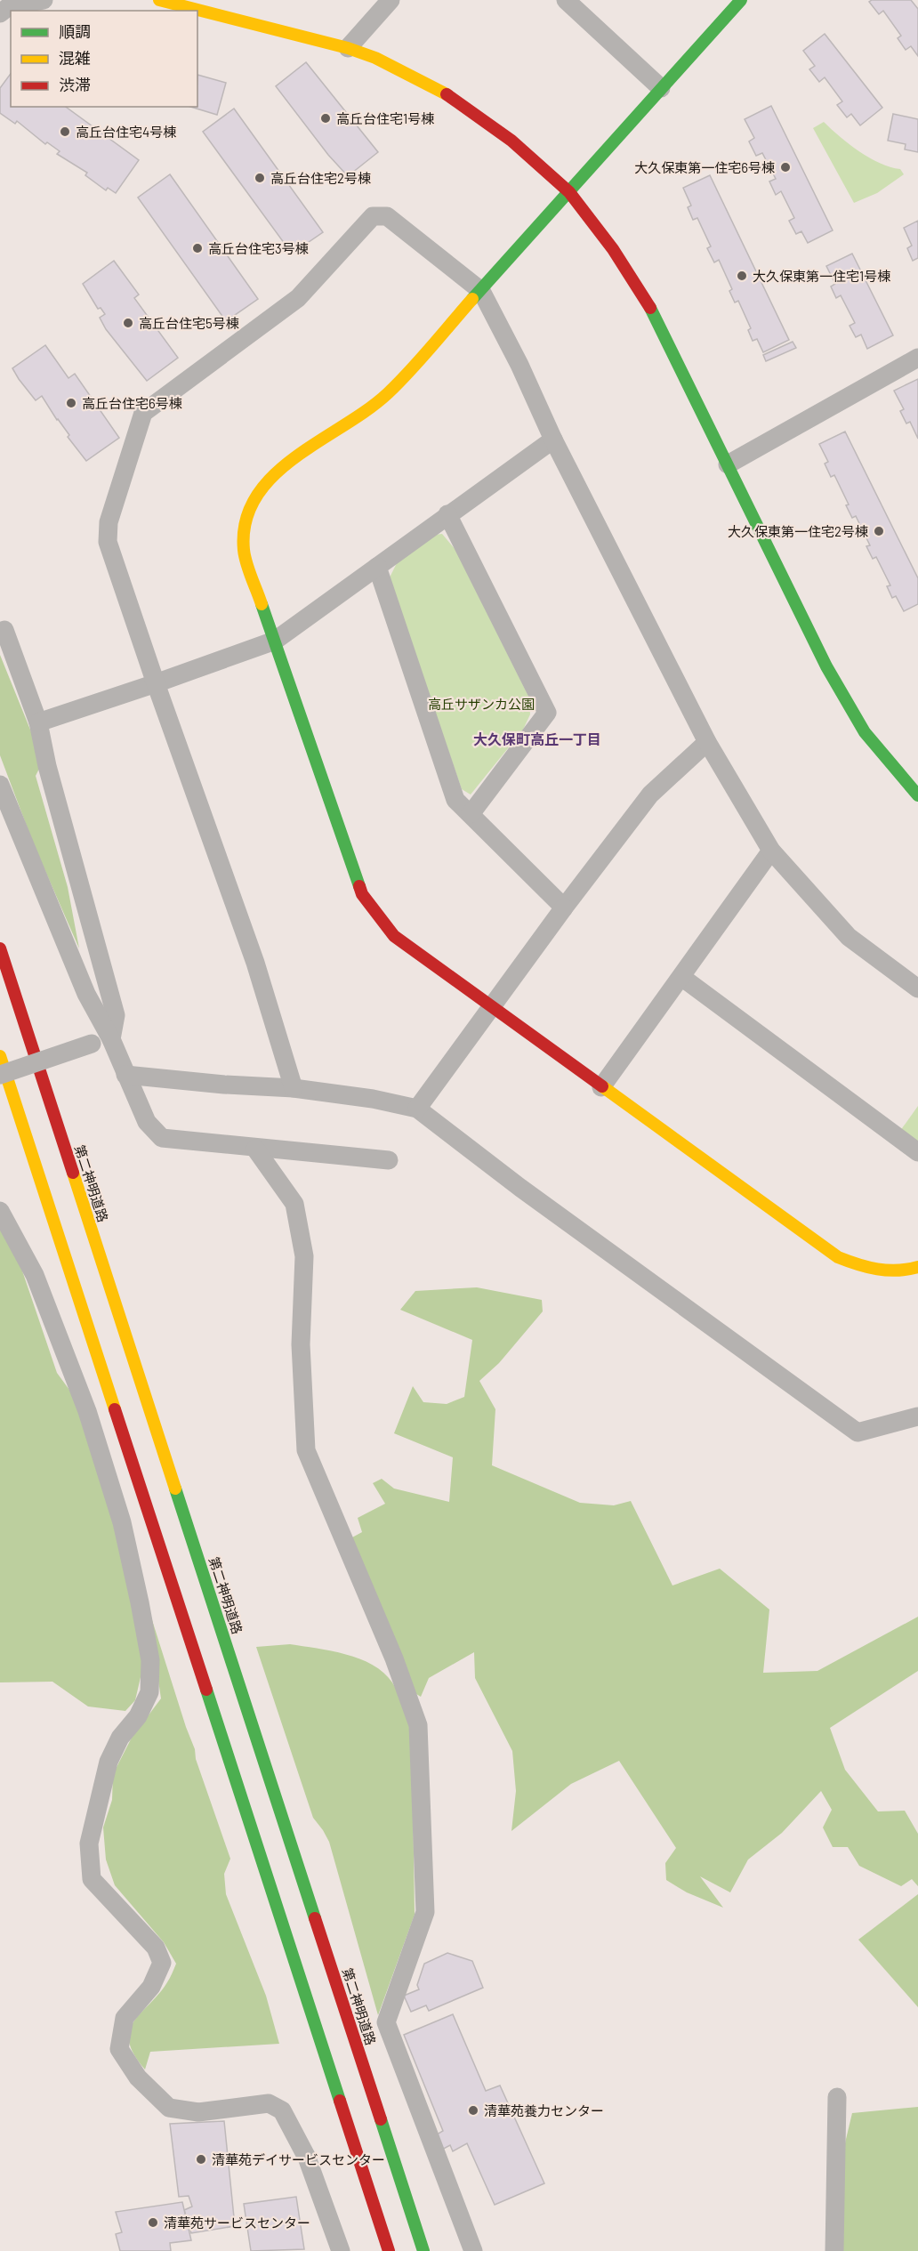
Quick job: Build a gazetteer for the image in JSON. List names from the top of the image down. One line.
{"streets":{"main road":["第二神明道路"]},"districts":["大久保町高丘一丁目"],"parks":["高丘サザンカ公園"],"places":["高丘台住宅1号棟","高丘台住宅4号棟","大久保東第一住宅6号棟","高丘台住宅2号棟","高丘台住宅3号棟","大久保東第一住宅1号棟","高丘台住宅5号棟","高丘台住宅6号棟","大久保東第一住宅2号棟","清華苑養力センター","清華苑デイサービスセンター","清華苑サービスセンター"],"legend":["順調","混雑","渋滞"]}
